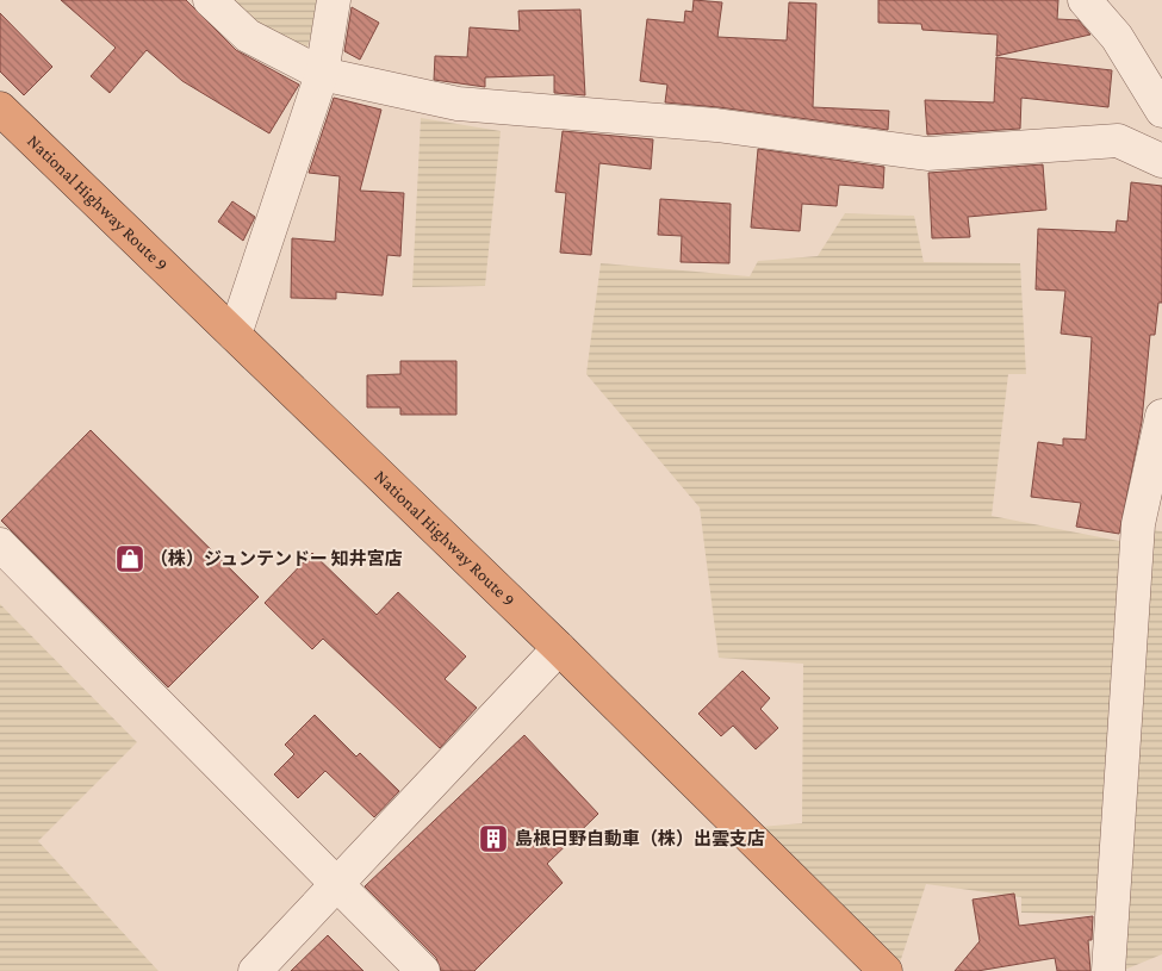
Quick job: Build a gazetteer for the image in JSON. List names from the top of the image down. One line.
{"streets":{"highway":["National Highway Route 9"]},"places":{"shop":["（株）ジュンテンドー 知井宮店"],"building":["島根日野自動車（株）出雲支店"]}}
